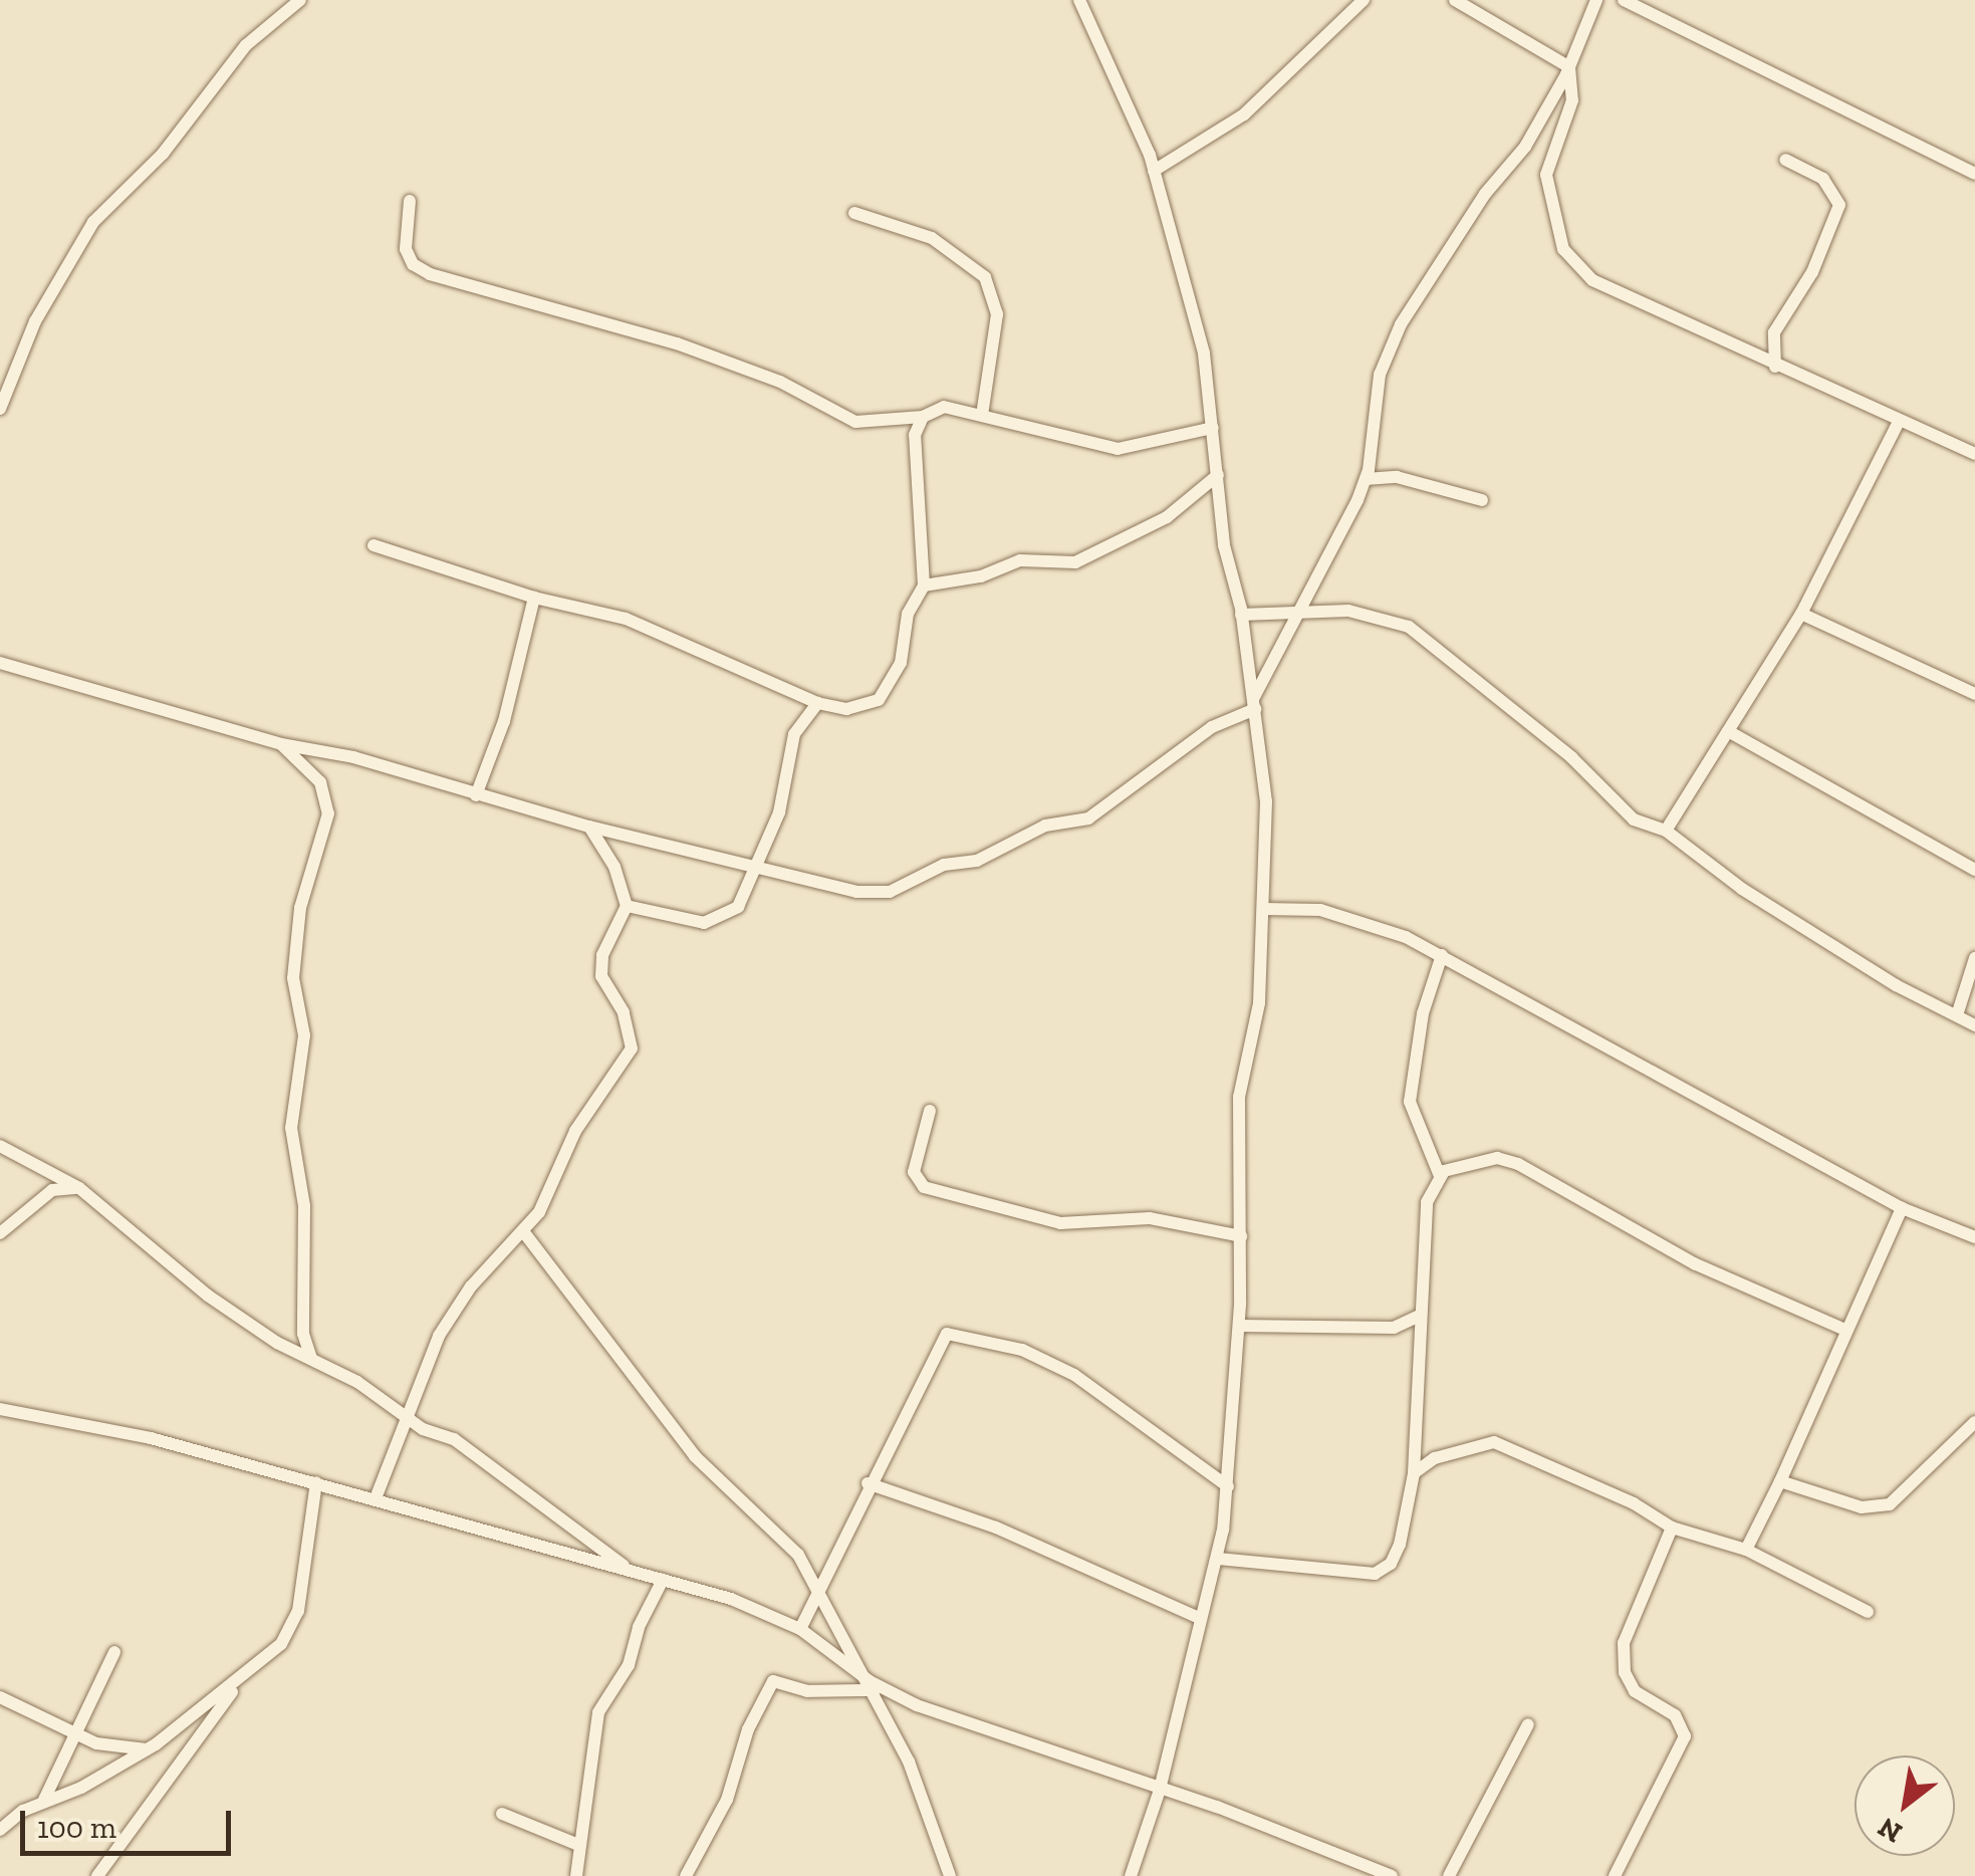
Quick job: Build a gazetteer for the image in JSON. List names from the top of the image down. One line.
{"scale_bar":"100 m","north":"bottom left"}
